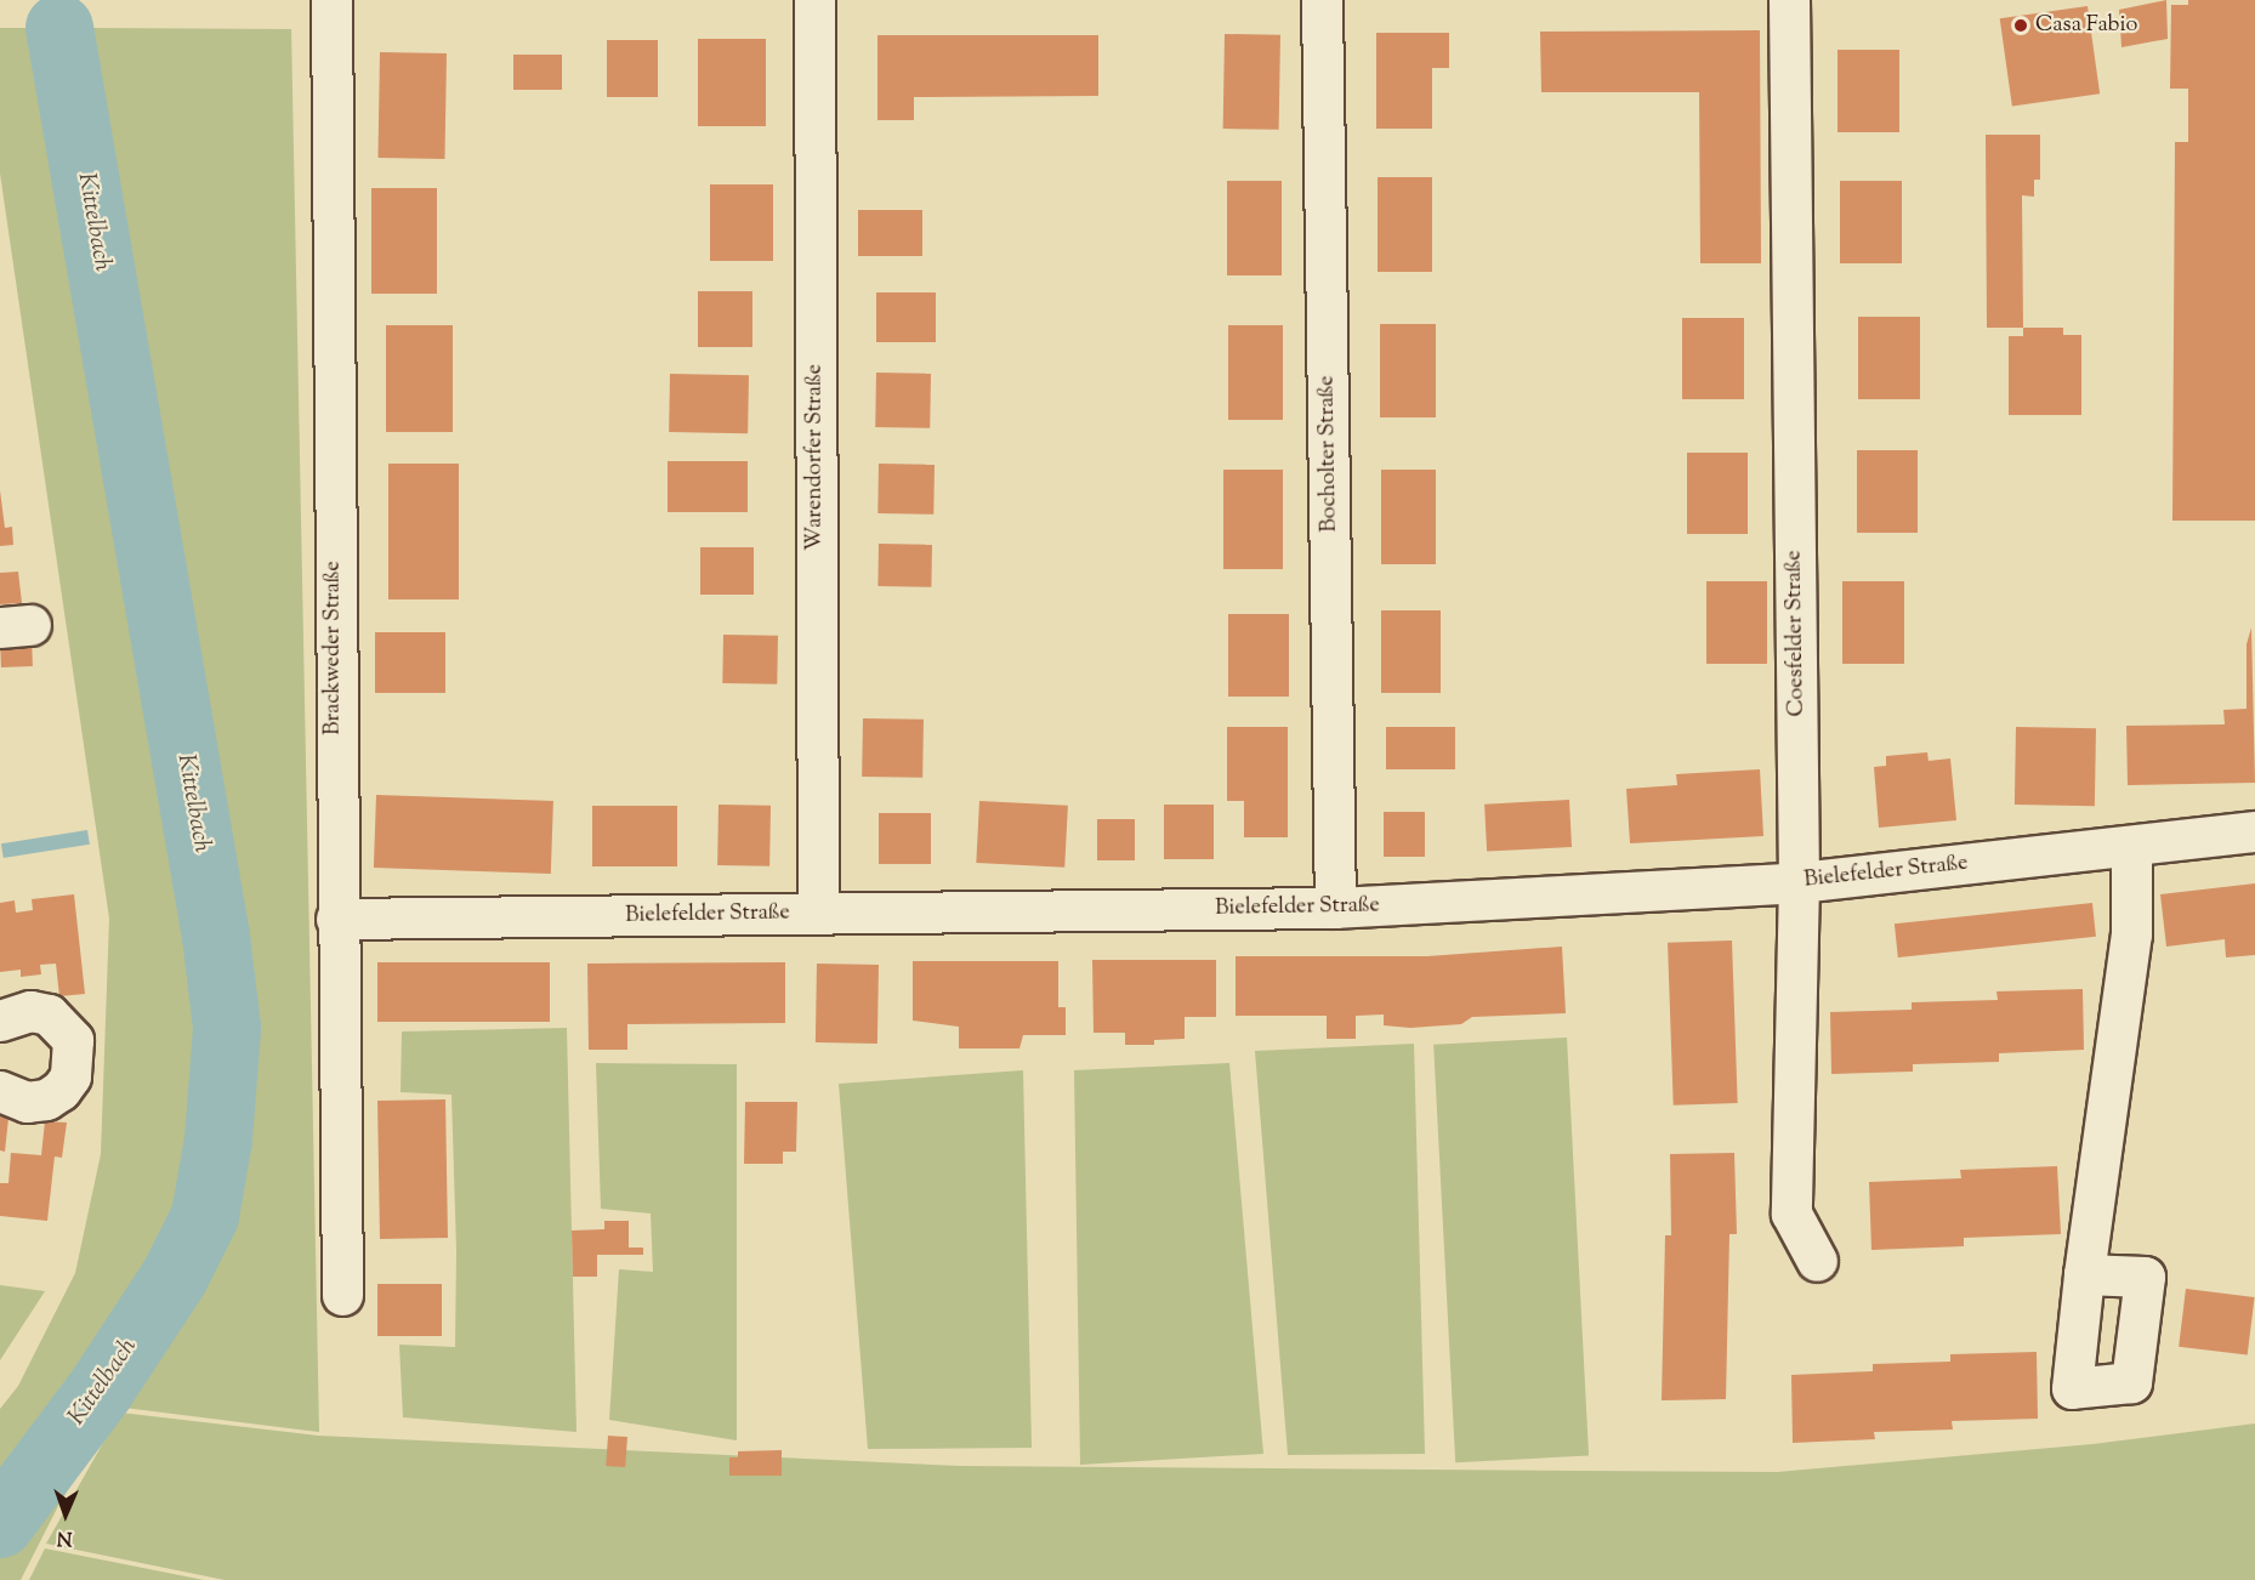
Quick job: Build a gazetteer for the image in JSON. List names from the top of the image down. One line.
{"streets":{"street":["Bocholter Straße","Warendorfer Straße","Coesfelder Straße","Brackweder Straße","Bielefelder Straße"]},"crossings":[["Bocholter Straße","Bielefelder Straße"],["Warendorfer Straße","Bielefelder Straße"],["Coesfelder Straße","Bielefelder Straße"],["Brackweder Straße","Bielefelder Straße"]],"water":["Kittelbach"],"places":["Casa Fabio"],"north":"bottom"}
